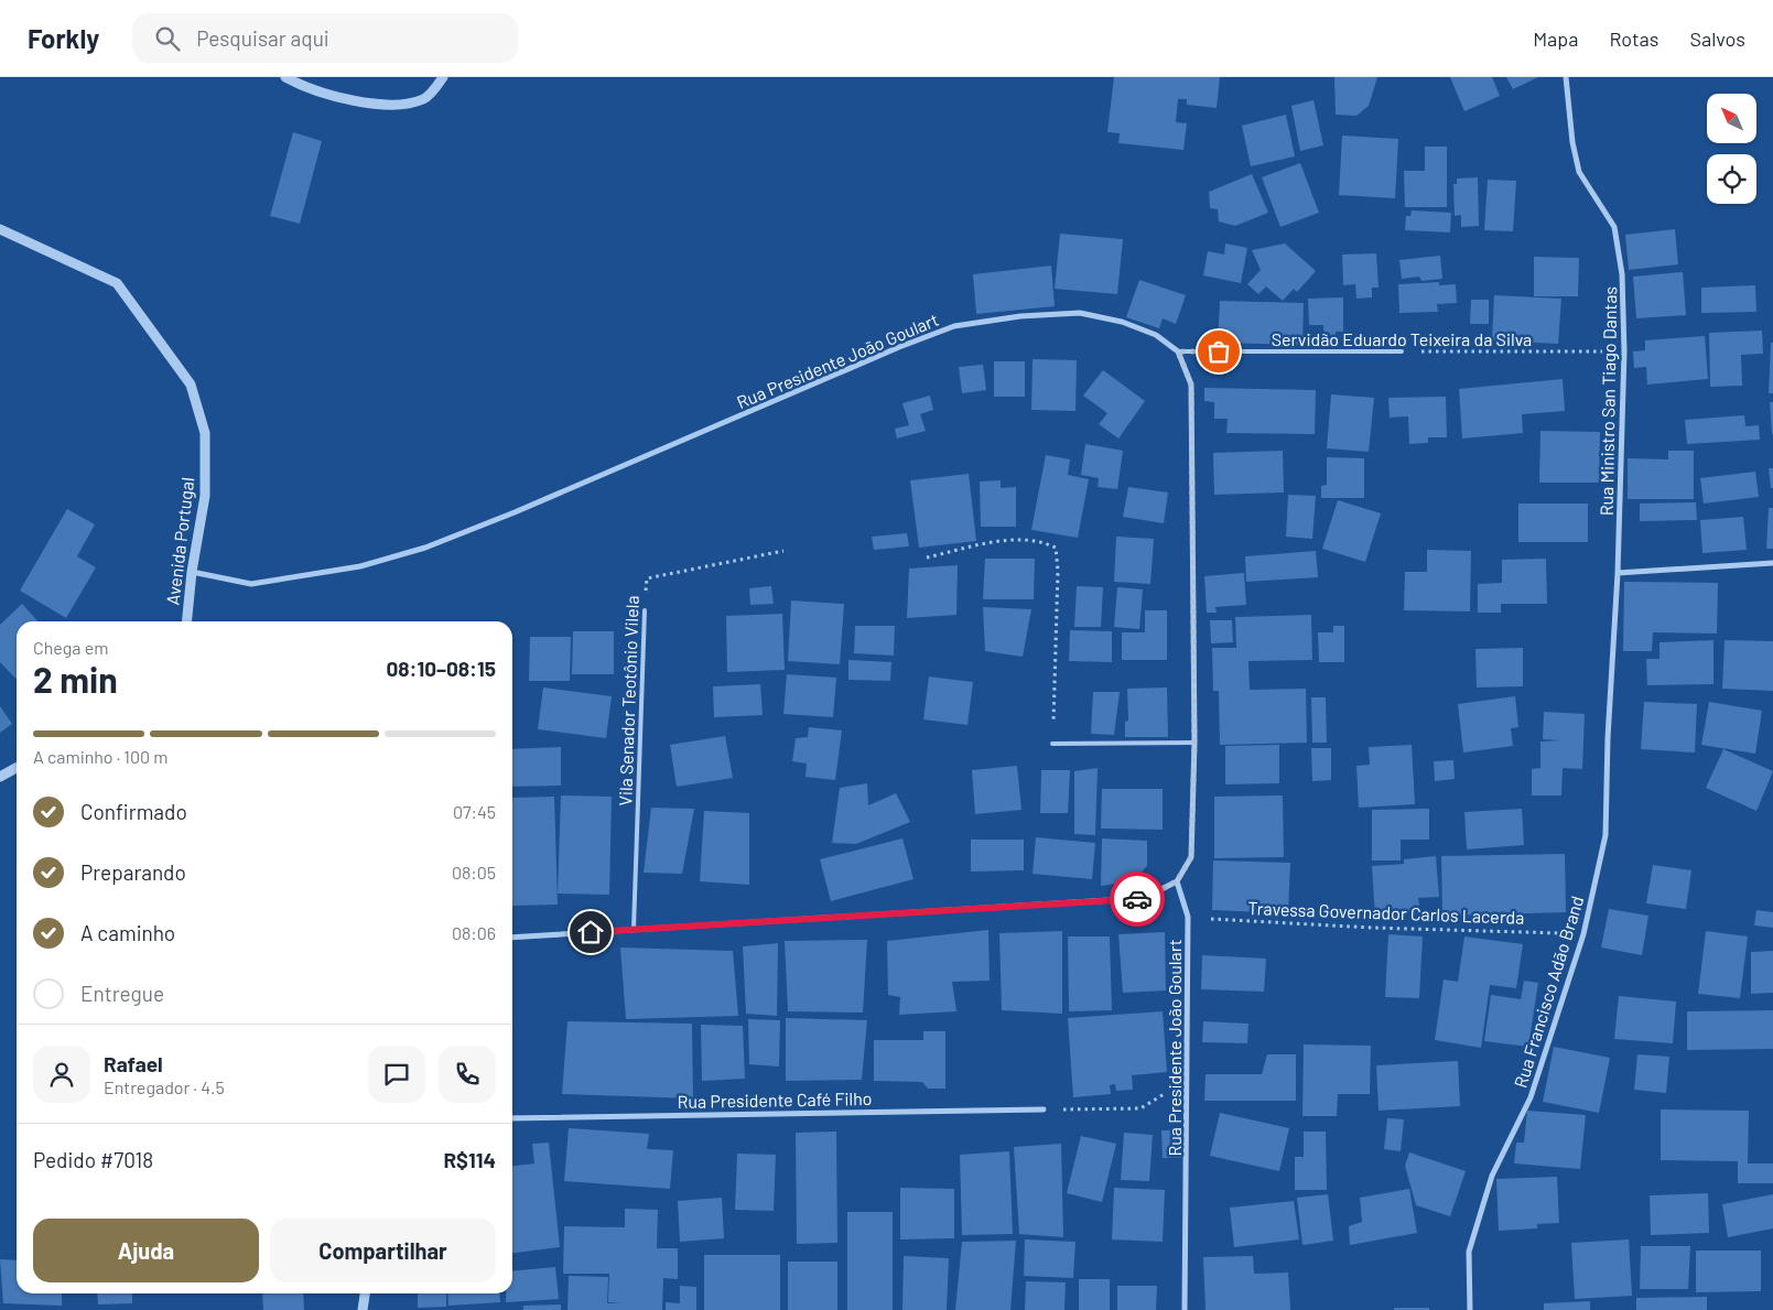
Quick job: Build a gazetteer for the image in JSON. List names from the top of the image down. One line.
{"streets":{"street":["Rua Presidente João Goulart","Rua Ministro San Tiago Dantas","Avenida Portugal","Rua Francisco Adão Brand","Rua Presidente Café Filho"],"lane":["Servidão Eduardo Teixeira da Silva","Vila Senador Teotônio Vilela"],"path":["Travessa Governador Carlos Lacerda"]},"crossings":[["Servidão Eduardo Teixeira da Silva","Rua Presidente João Goulart"],["Servidão Eduardo Teixeira da Silva","Rua Ministro San Tiago Dantas"],["Rua Presidente João Goulart","Avenida Portugal"],["Rua Presidente João Goulart","Travessa Governador Carlos Lacerda"],["Rua Ministro San Tiago Dantas","Rua Francisco Adão Brand"],["Travessa Governador Carlos Lacerda","Rua Francisco Adão Brand"]],"north":"top left","page":{"header":"Forkly","search":"Pesquisar aqui","nav":["Mapa","Rotas","Salvos"],"heading":["2 min","Chega em","08:10–08:15"],"panel":["Rafael","Entregador · 4.5","Pedido #7018","R$114"],"bar":"A caminho · 100 m","list":[["Confirmado","07:45"],["Preparando","08:05"],["A caminho","08:06"],"Entregue"],"buttons":["Ajuda","Compartilhar"]}}
